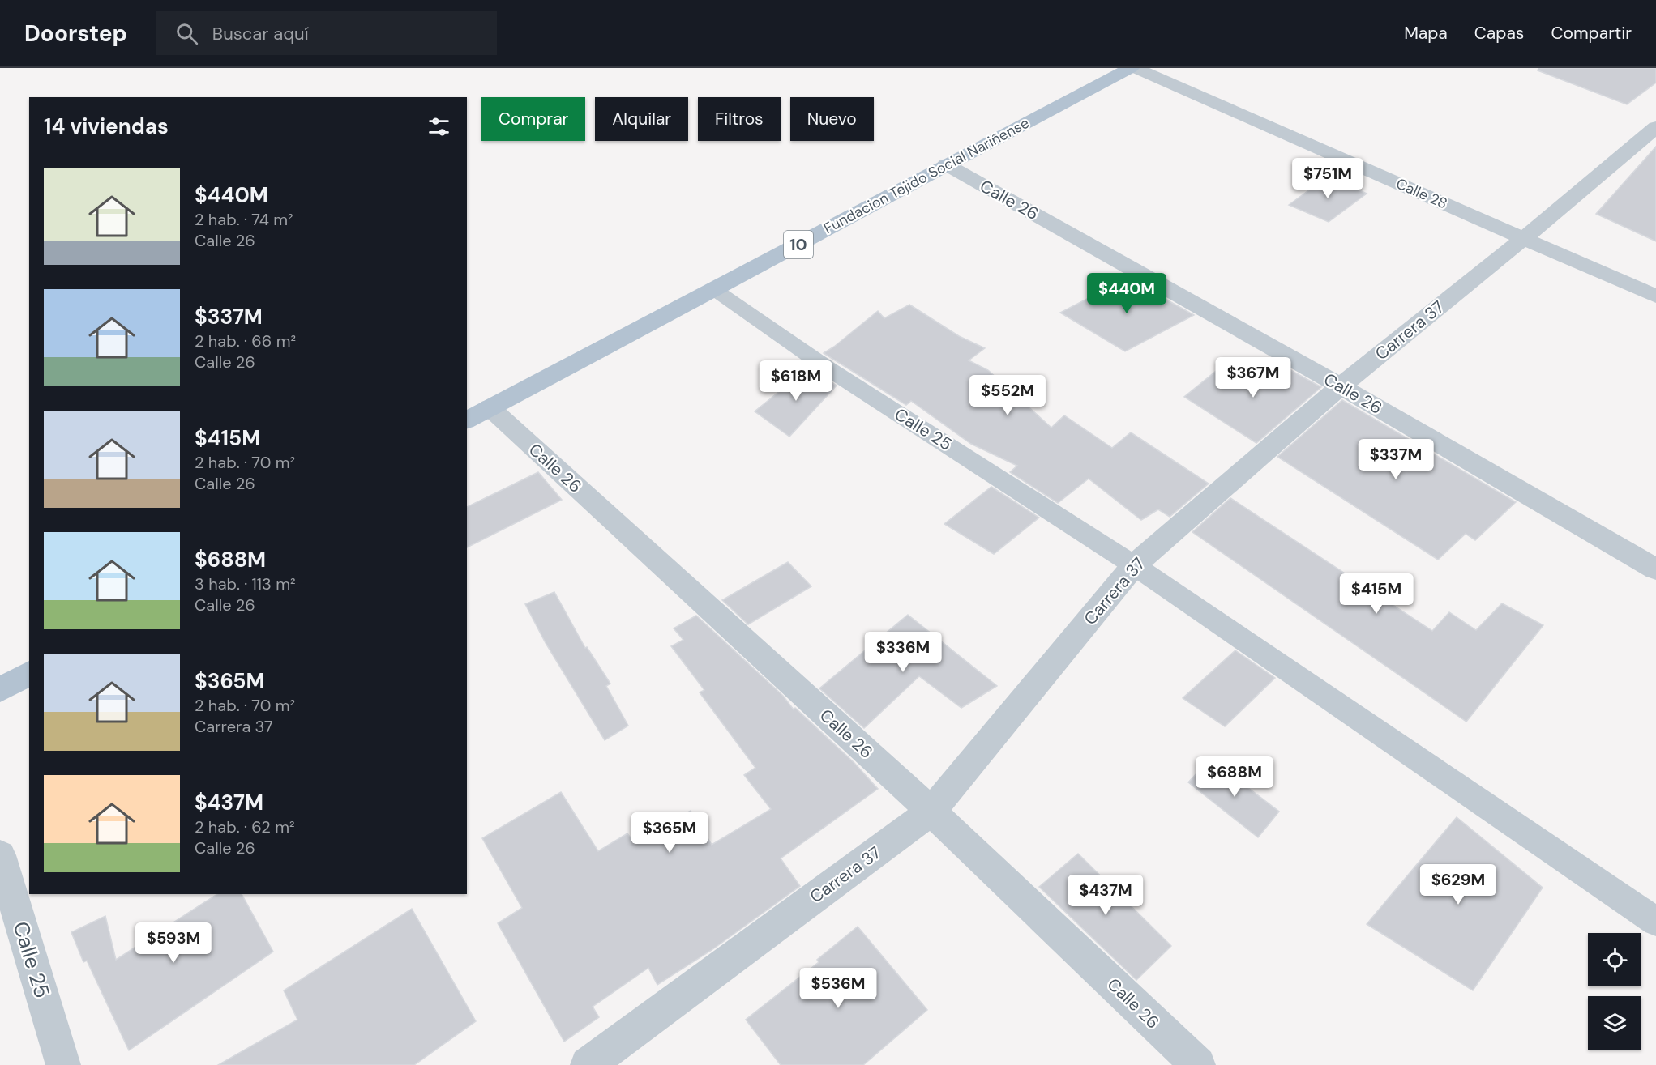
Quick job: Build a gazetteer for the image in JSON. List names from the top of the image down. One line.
{"streets":{"main road":["Fundacion Tejido Social Nariñense","10"],"street":["Calle 28","Calle 26","Carrera 37","Calle 25"]},"crossings":[["Fundacion Tejido Social Nariñense","Calle 26"],["Fundacion Tejido Social Nariñense","Calle 25"],["Calle 28","Carrera 37"],["Calle 26","Carrera 37"],["Carrera 37","Calle 25"]],"page":{"header":"Doorstep","search":"Buscar aquí","nav":["Mapa","Capas","Compartir"],"chip":["Comprar","Alquilar","Filtros","Nuevo"],"heading":"14 viviendas","list":[{"name":"$440M","note":"2 hab. · 74 m² · Calle 26"},{"name":"$337M","note":"2 hab. · 66 m² · Calle 26"},{"name":"$415M","note":"2 hab. · 70 m² · Calle 26"},{"name":"$688M","note":"3 hab. · 113 m² · Calle 26"},{"name":"$365M","note":"2 hab. · 70 m² · Carrera 37"},{"name":"$437M","note":"2 hab. · 62 m² · Calle 26"}],"price":["$751M","$440M","$367M","$618M","$552M","$337M","$415M","$336M","$688M","$365M","$629M","$437M","$593M","$536M"]}}
